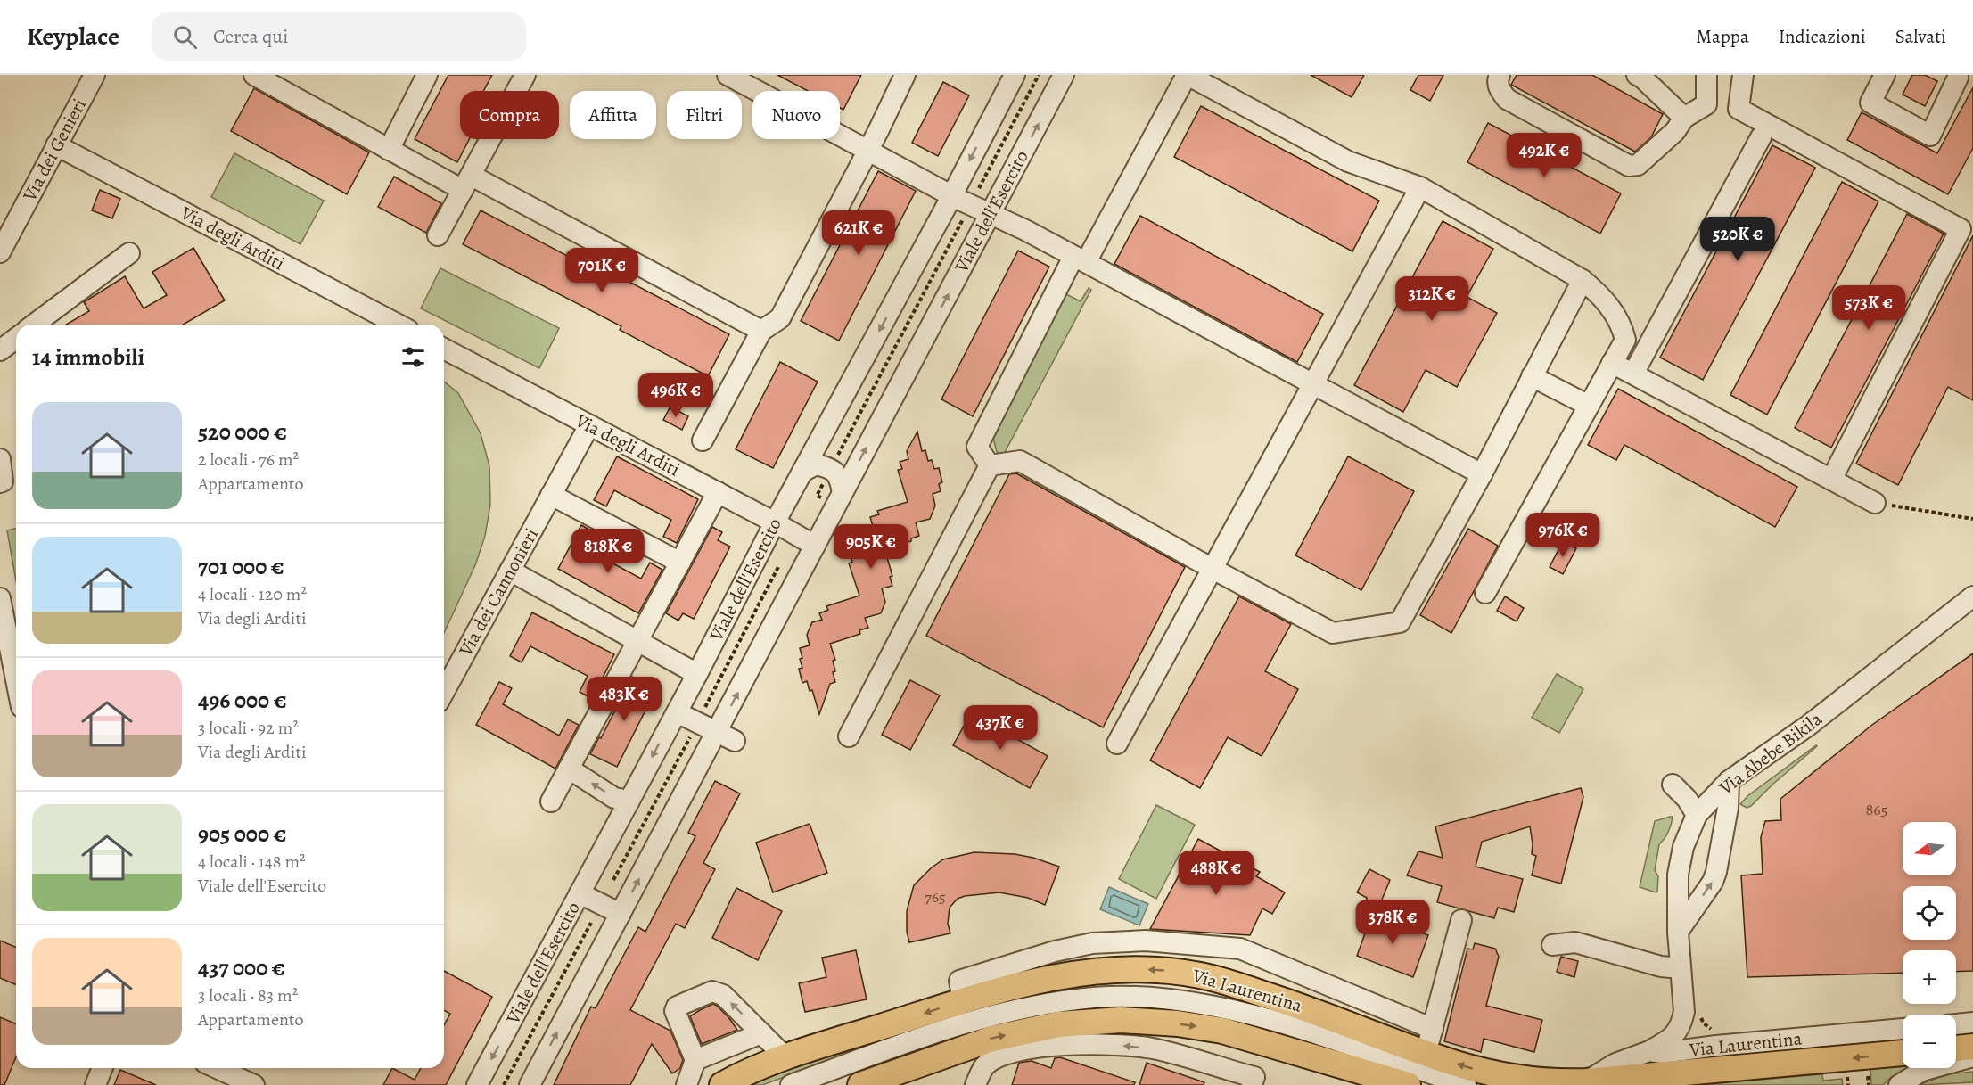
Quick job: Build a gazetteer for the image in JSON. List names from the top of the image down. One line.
{"streets":{"main road":["Via Laurentina"],"street":["Via dei Genieri","Viale dell'Esercito","Via degli Arditi","Via dei Cannonieri","Via Abebe Bikila"]},"crossings":[["Via dei Genieri","Via degli Arditi"],["Viale dell'Esercito","Via degli Arditi"],["Via degli Arditi","Via dei Cannonieri"],["Via Abebe Bikila","Via Laurentina"]],"house_numbers":["865","765"],"north":"left","page":{"header":"Keyplace","search":"Cerca qui","nav":["Mappa","Indicazioni","Salvati"],"chip":["Compra","Affitta","Filtri","Nuovo"],"price":["492K €","621K €","520K €","701K €","312K €","573K €","496K €","976K €","905K €","818K €","483K €","437K €","488K €","378K €"],"heading":"14 immobili","list":[{"name":"520 000 €","note":"2 locali · 76 m² · Appartamento"},{"name":"701 000 €","note":"4 locali · 120 m² · Via degli Arditi"},{"name":"496 000 €","note":"3 locali · 92 m² · Via degli Arditi"},{"name":"905 000 €","note":"4 locali · 148 m² · Viale dell'Esercito"},{"name":"437 000 €","note":"3 locali · 83 m² · Appartamento"}],"map_buttons":["+","−"]}}
